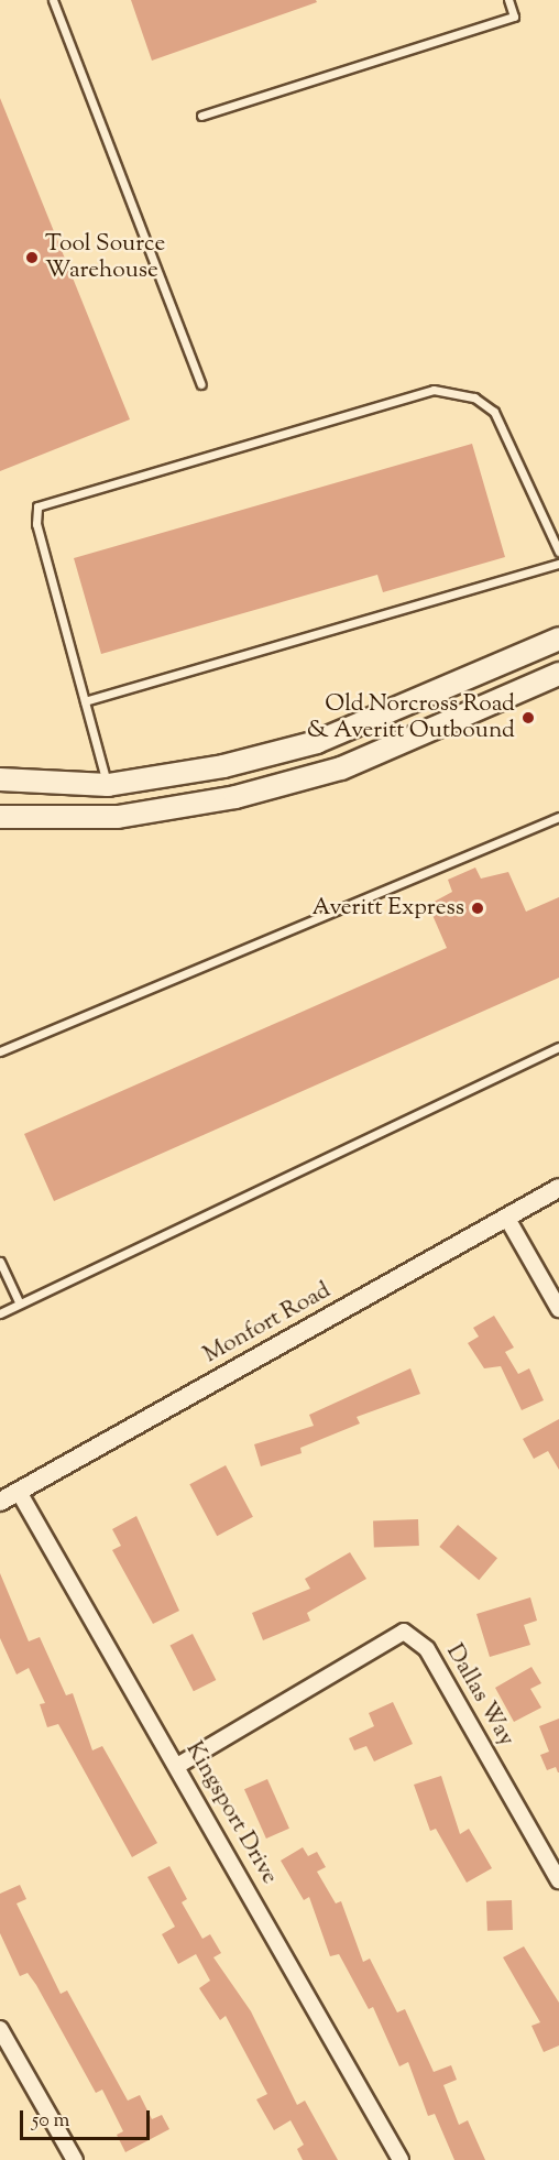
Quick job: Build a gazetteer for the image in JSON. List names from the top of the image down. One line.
{"streets":{"street":["Monfort Road","Dallas Way","Kingsport Drive"]},"crossings":[["Monfort Road","Kingsport Drive"],["Dallas Way","Kingsport Drive"]],"places":["Tool Source Warehouse","Old Norcross Road & Averitt Outbound","Averitt Express"],"scale_bar":"50 m"}
